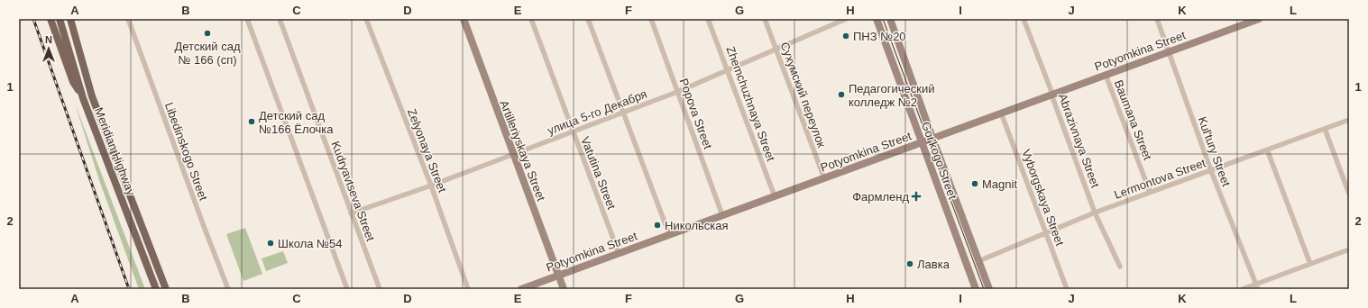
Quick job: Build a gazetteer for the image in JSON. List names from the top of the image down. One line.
{"streets":{"main road":["Meridian Highway"],"street":["Potyomkina Street","Сухумский переулок","Zhemchuzhnaya Street","улица 5-го Декабря","Popova Street","Baumana Street","Abrazivnaya Street","Zelyonaya Street","Artilleriyskaya Street","Libedinskogo Street","Kul'tury Street","Gor'kogo Street","Vatutina Street","Lermontova Street","Kudryavtseva Street","Vyborgskaya Street"]},"crossings":[["Potyomkina Street","Сухумский переулок"],["Potyomkina Street","Zhemchuzhnaya Street"],["Potyomkina Street","Popova Street"],["Potyomkina Street","Baumana Street"],["Potyomkina Street","Abrazivnaya Street"],["Potyomkina Street","Artilleriyskaya Street"],["Potyomkina Street","Kul'tury Street"],["Potyomkina Street","Gor'kogo Street"],["Potyomkina Street","Vatutina Street"],["Potyomkina Street","Vyborgskaya Street"],["Сухумский переулок","улица 5-го Декабря"],["Zhemchuzhnaya Street","улица 5-го Декабря"],["улица 5-го Декабря","Popova Street"],["улица 5-го Декабря","Zelyonaya Street"],["улица 5-го Декабря","Artilleriyskaya Street"],["улица 5-го Декабря","Vatutina Street"],["улица 5-го Декабря","Kudryavtseva Street"],["Baumana Street","Lermontova Street"],["Abrazivnaya Street","Lermontova Street"],["Kul'tury Street","Lermontova Street"],["Gor'kogo Street","Lermontova Street"],["Lermontova Street","Vyborgskaya Street"]],"places":{"other":["Детский сад № 166 (сп)","ПНЗ №20","Педагогический колледж №2","Детский сад №166 Ёлочка","Magnit","Никольская","Школа №54","Лавка"],"health":["Фармленд"]},"north":"top","grid":{"columns":["A","B","C","D","E","F","G","H","I","J","K","L"],"rows":["1","2"]}}
